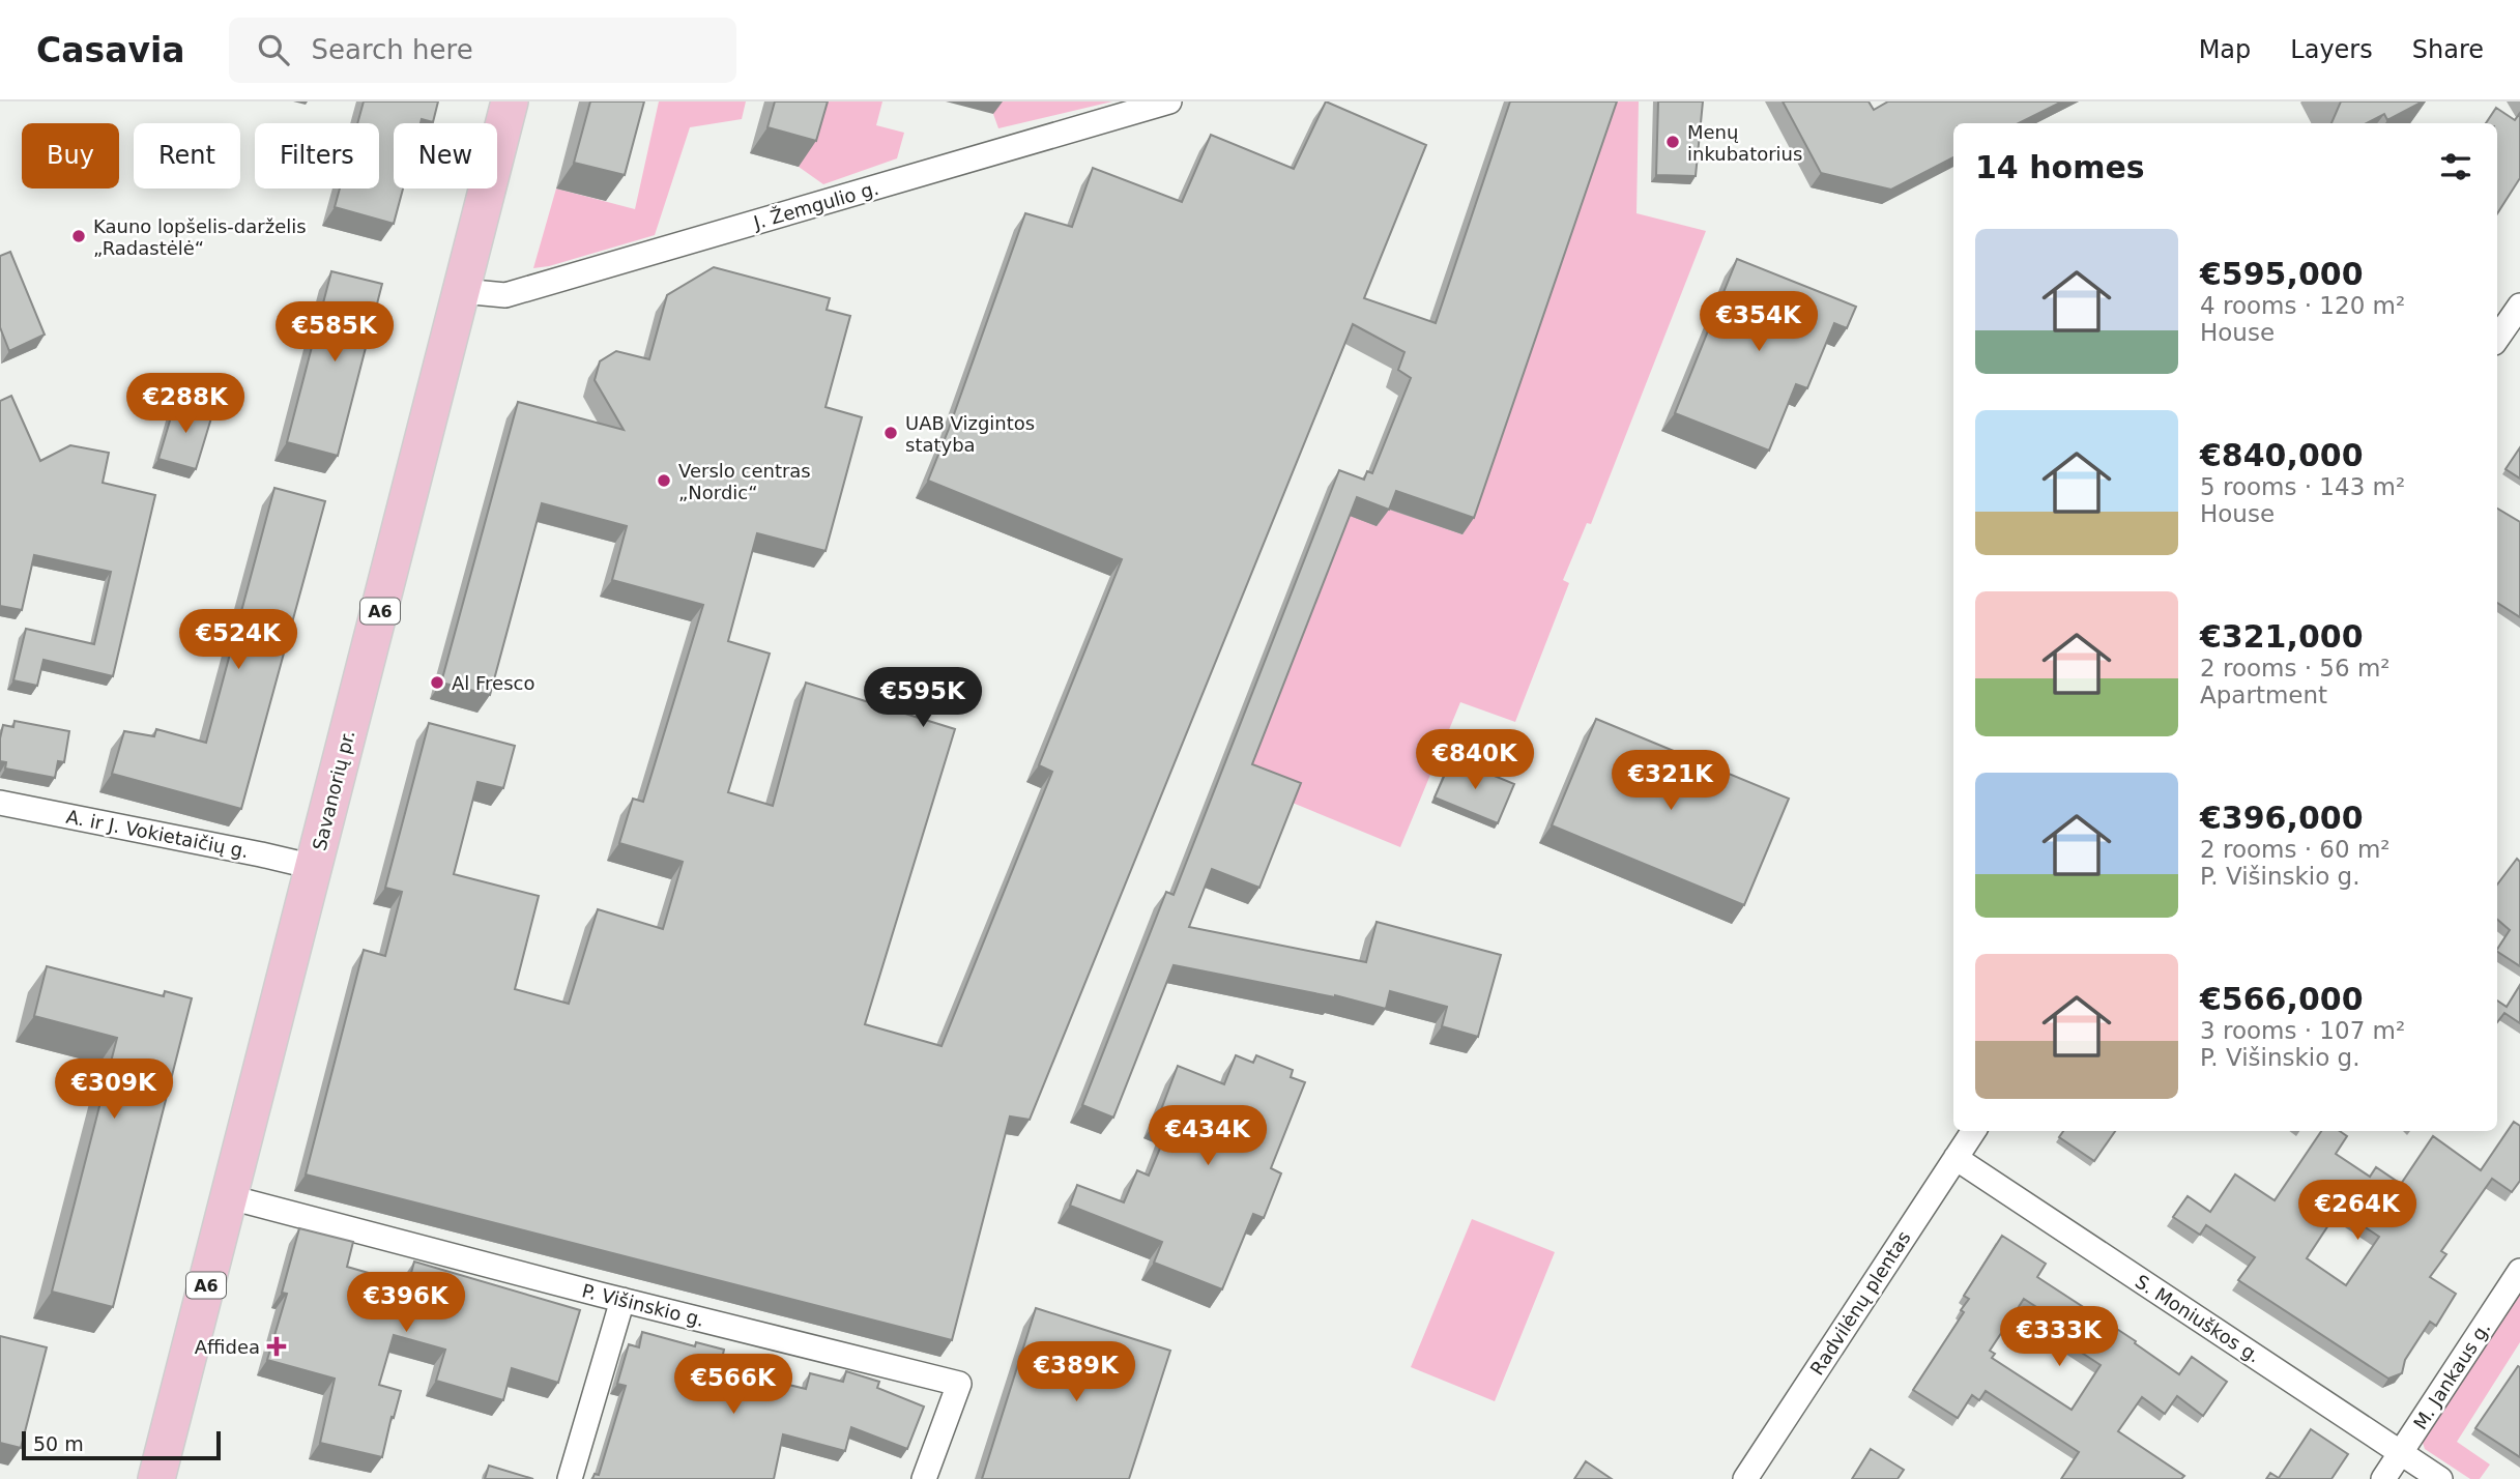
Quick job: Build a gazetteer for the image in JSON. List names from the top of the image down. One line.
{"streets":{"main road":["A6","Savanorių pr."],"street":["J. Žemgulio g.","A. ir J. Vokietaičių g.","Radvilėnų plentas","P. Višinskio g.","S. Moniuškos g.","M. Jankaus g."]},"crossings":[["J. Žemgulio g.","Savanorių pr."],["Savanorių pr.","A. ir J. Vokietaičių g."],["Savanorių pr.","P. Višinskio g."],["Radvilėnų plentas","S. Moniuškos g."],["S. Moniuškos g.","M. Jankaus g."]],"places":{"other":["Menų inkubatorius","Kauno lopšelis-darželis „Radastėlė“","UAB Vizgintos statyba","Verslo centras „Nordic“","Al Fresco"],"health":["Affidea"]},"scale_bar":"50 m","page":{"header":"Casavia","search":"Search here","nav":["Map","Layers","Share"],"chip":["Buy","Rent","Filters","New"],"heading":"14 homes","list":[{"name":"€595,000","note":"4 rooms · 120 m² · House"},{"name":"€840,000","note":"5 rooms · 143 m² · House"},{"name":"€321,000","note":"2 rooms · 56 m² · Apartment"},{"name":"€396,000","note":"2 rooms · 60 m² · P. Višinskio g."},{"name":"€566,000","note":"3 rooms · 107 m² · P. Višinskio g."}],"price":["€354K","€585K","€288K","€524K","€595K","€840K","€321K","€309K","€434K","€264K","€396K","€333K","€389K","€566K"],"scale":"50 m"}}
